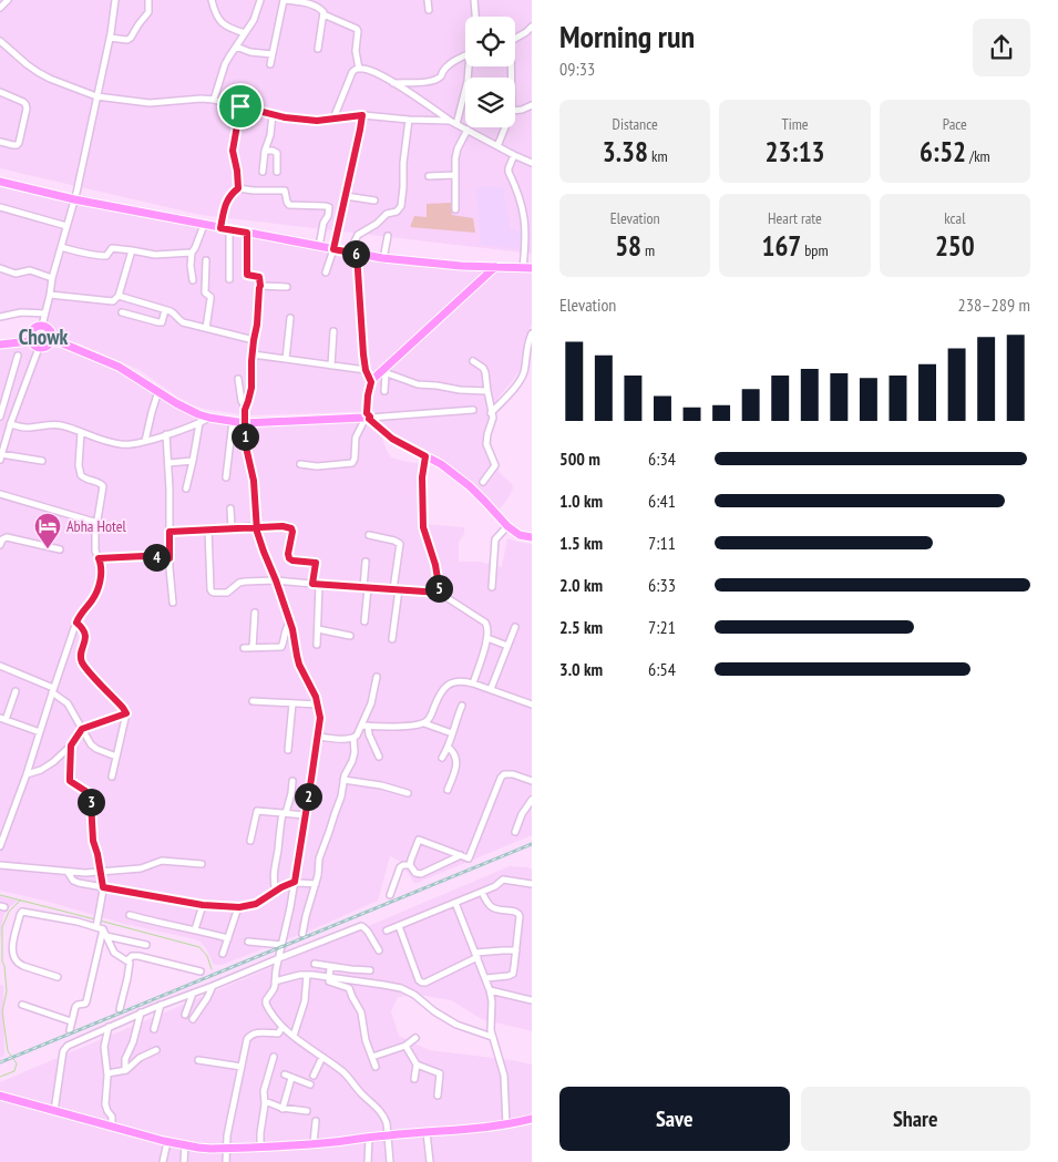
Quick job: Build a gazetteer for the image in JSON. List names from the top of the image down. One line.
{"districts":["Chowk"],"places":{"hotel":["Abha Hotel"]},"page":{"heading":["Morning run","09:33"],"stats":[["Distance","3.38 km"],["Time","23:13"],["Pace","6:52 /km"],["Elevation","58 m"],["Heart rate","167 bpm"],["kcal","250"]],"pins":["6","1","4","5","2","3"],"chart":["Elevation","238–289 m"],"list":[{"name":"500 m","note":"6:34"},{"name":"1.0 km","note":"6:41"},{"name":"1.5 km","note":"7:11"},{"name":"2.0 km","note":"6:33"},{"name":"2.5 km","note":"7:21"},{"name":"3.0 km","note":"6:54"}],"buttons":["Save","Share"]}}
